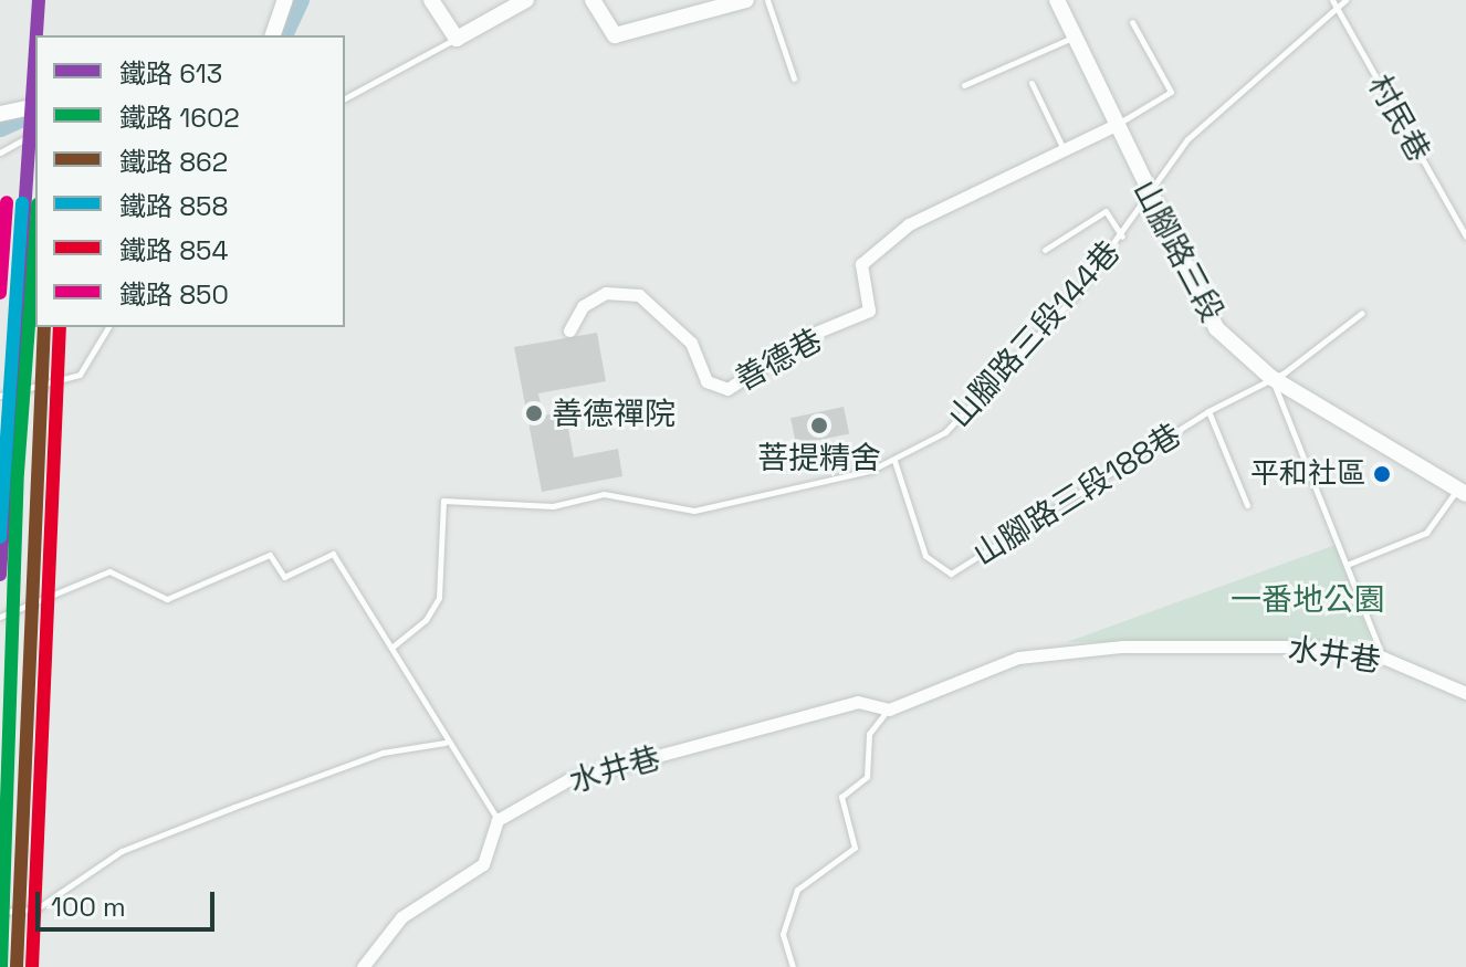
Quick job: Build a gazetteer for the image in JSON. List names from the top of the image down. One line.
{"streets":{"main road":["山腳路三段"],"street":["善德巷","水井巷"],"lane":["村民巷","山腳路三段144巷","山腳路三段188巷"]},"crossings":[["村民巷","山腳路三段144巷"],["山腳路三段","山腳路三段144巷"],["山腳路三段","善德巷"],["山腳路三段","山腳路三段188巷"],["山腳路三段144巷","山腳路三段188巷"]],"parks":["一番地公園"],"places":["善德禪院","菩提精舍","平和社區"],"lines":["rail line 613","rail line 850","rail line 858","rail line 1602","rail line 862","rail line 854"],"legend":["鐵路 613","鐵路 1602","鐵路 862","鐵路 858","鐵路 854","鐵路 850"],"scale_bar":"100 m"}
